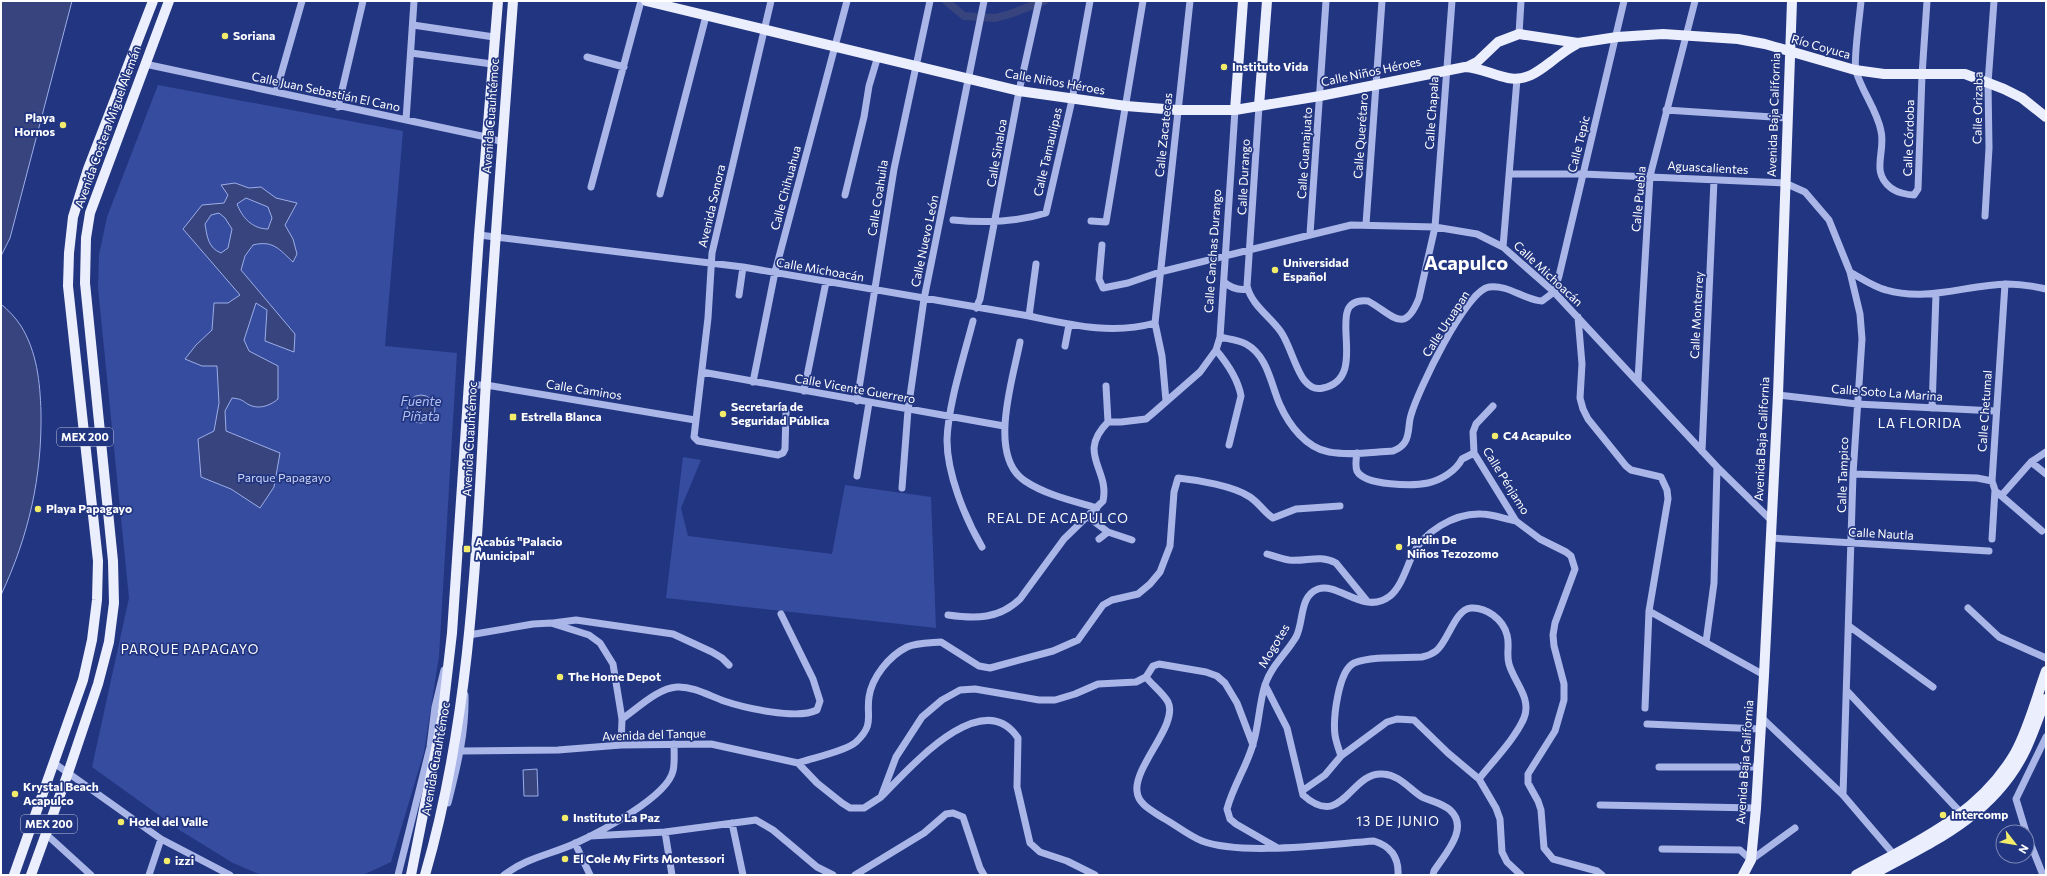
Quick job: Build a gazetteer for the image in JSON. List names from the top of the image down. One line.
{"streets":{"main road":["Río Coyuca","Calle Niños Héroes","Avenida Baja California","Avenida Cuauhtémoc","Avenida Costera Miguel Alemán","Calle Canchas Durango","MEX 200"],"street":["Calle Juan Sebastián El Cano","Calle Orizaba","Calle Chapala","Calle Zacatecas","Calle Querétaro","Calle Córdoba","Calle Tepic","Calle Tamaulipas","Calle Sinaloa","Calle Guanajuato","Aguascalientes","Calle Durango","Calle Chihuahua","Calle Coahuila","Calle Puebla","Avenida Sonora","Calle Nuevo León","Calle Michoacán","Calle Monterrey","Calle Uruapan","Calle Vicente Guerrero","Calle Caminos","Calle Soto La Marina","Calle Chetumal","Calle Tampico","Calle Pénjamo","Calle Nautla","Mogotes","Avenida del Tanque"]},"crossings":[["Río Coyuca","Calle Niños Héroes"],["Río Coyuca","Calle Orizaba"],["Río Coyuca","Avenida Baja California"],["Río Coyuca","Calle Córdoba"],["Río Coyuca","Calle Tepic"],["Río Coyuca","Calle Puebla"],["Calle Niños Héroes","Calle Chapala"],["Calle Niños Héroes","Calle Zacatecas"],["Calle Niños Héroes","Calle Querétaro"],["Calle Niños Héroes","Calle Tamaulipas"],["Calle Niños Héroes","Calle Sinaloa"],["Calle Niños Héroes","Calle Guanajuato"],["Calle Niños Héroes","Calle Durango"],["Calle Niños Héroes","Calle Chihuahua"],["Calle Niños Héroes","Calle Coahuila"],["Calle Niños Héroes","Avenida Sonora"],["Calle Niños Héroes","Calle Nuevo León"],["Calle Niños Héroes","Calle Canchas Durango"],["Calle Juan Sebastián El Cano","Avenida Cuauhtémoc"],["Calle Juan Sebastián El Cano","Avenida Costera Miguel Alemán"],["Calle Chapala","Calle Durango"],["Calle Chapala","Calle Michoacán"],["Avenida Baja California","Aguascalientes"],["Avenida Baja California","Calle Michoacán"],["Avenida Baja California","Calle Soto La Marina"],["Avenida Baja California","Calle Tampico"],["Avenida Baja California","Calle Nautla"],["Avenida Cuauhtémoc","Calle Michoacán"],["Avenida Cuauhtémoc","Calle Caminos"],["Calle Zacatecas","Calle Michoacán"],["Calle Querétaro","Calle Michoacán"],["Calle Tepic","Aguascalientes"],["Calle Tepic","Calle Michoacán"],["Calle Tepic","Calle Uruapan"],["Calle Tamaulipas","Calle Sinaloa"],["Calle Sinaloa","Calle Michoacán"],["Calle Guanajuato","Calle Michoacán"],["Aguascalientes","Calle Puebla"],["Aguascalientes","Calle Monterrey"],["Aguascalientes","Calle Tampico"],["Calle Durango","Calle Michoacán"],["Calle Chihuahua","Calle Michoacán"],["Calle Chihuahua","Calle Vicente Guerrero"],["Calle Coahuila","Calle Michoacán"],["Calle Coahuila","Calle Vicente Guerrero"],["Calle Puebla","Calle Michoacán"],["Avenida Sonora","Calle Michoacán"],["Avenida Sonora","Calle Vicente Guerrero"],["Avenida Sonora","Calle Caminos"],["Calle Nuevo León","Calle Michoacán"],["Calle Nuevo León","Calle Vicente Guerrero"],["Calle Canchas Durango","Calle Michoacán"],["Calle Canchas Durango","Calle Uruapan"],["Calle Michoacán","Calle Monterrey"],["Calle Michoacán","Calle Uruapan"],["Calle Soto La Marina","Calle Chetumal"],["Calle Soto La Marina","Calle Tampico"],["Calle Tampico","Calle Nautla"]],"districts":["Acapulco","LA FLORIDA","REAL DE ACAPULCO","PARQUE PAPAGAYO","13 DE JUNIO"],"water":["Fuente Piñata"],"parks":["Parque Papagayo"],"places":{"other":["Soriana","Instituto Vida","Playa Hornos","Universidad Español","Secretaría de Seguridad Pública","C4 Acapulco","Playa Papagayo","Jardin De Niños Tezozomo","The Home Depot","Krystal Beach Acapulco","Intercomp","Instituto La Paz","Hotel del Valle","El Cole My Firts Montessori","izzi"],"transit":["Estrella Blanca","Acabús \"Palacio Municipal\""]},"north":"bottom right"}
